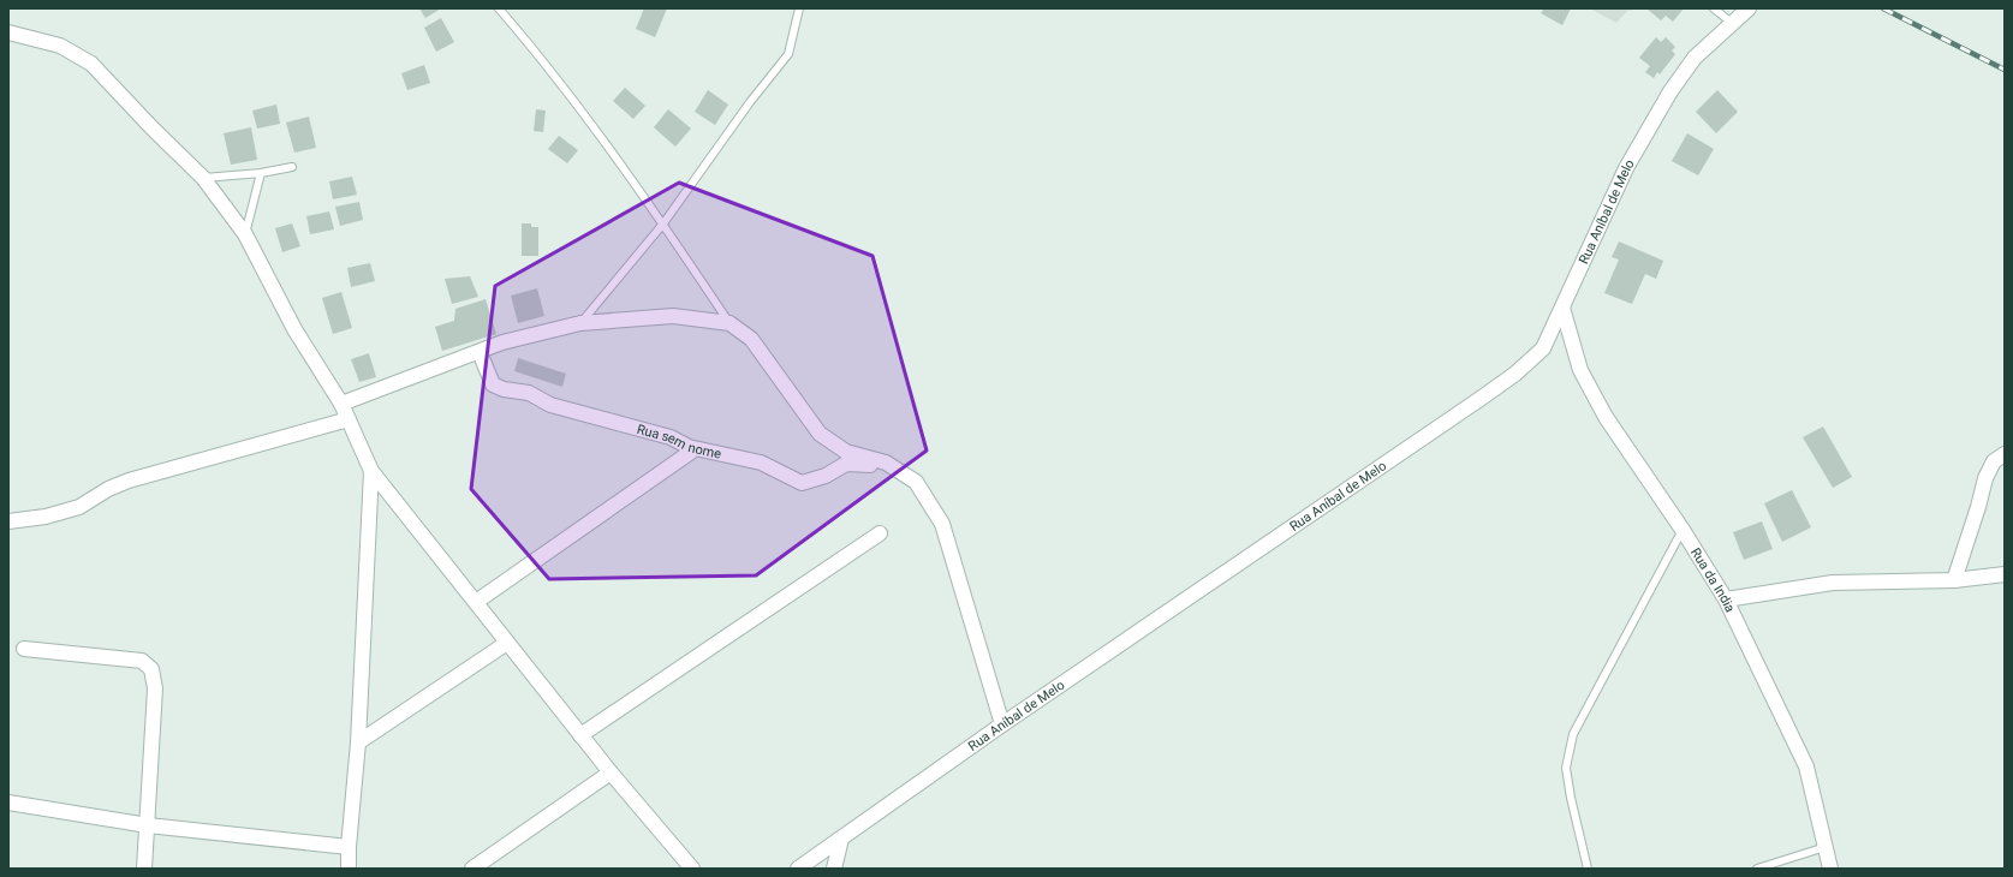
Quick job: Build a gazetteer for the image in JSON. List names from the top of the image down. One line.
{"streets":{"street":["Rua Aníbal de Melo","Rua sem nome","Rua da India"]},"crossings":[["Rua Aníbal de Melo","Rua da India"]]}
